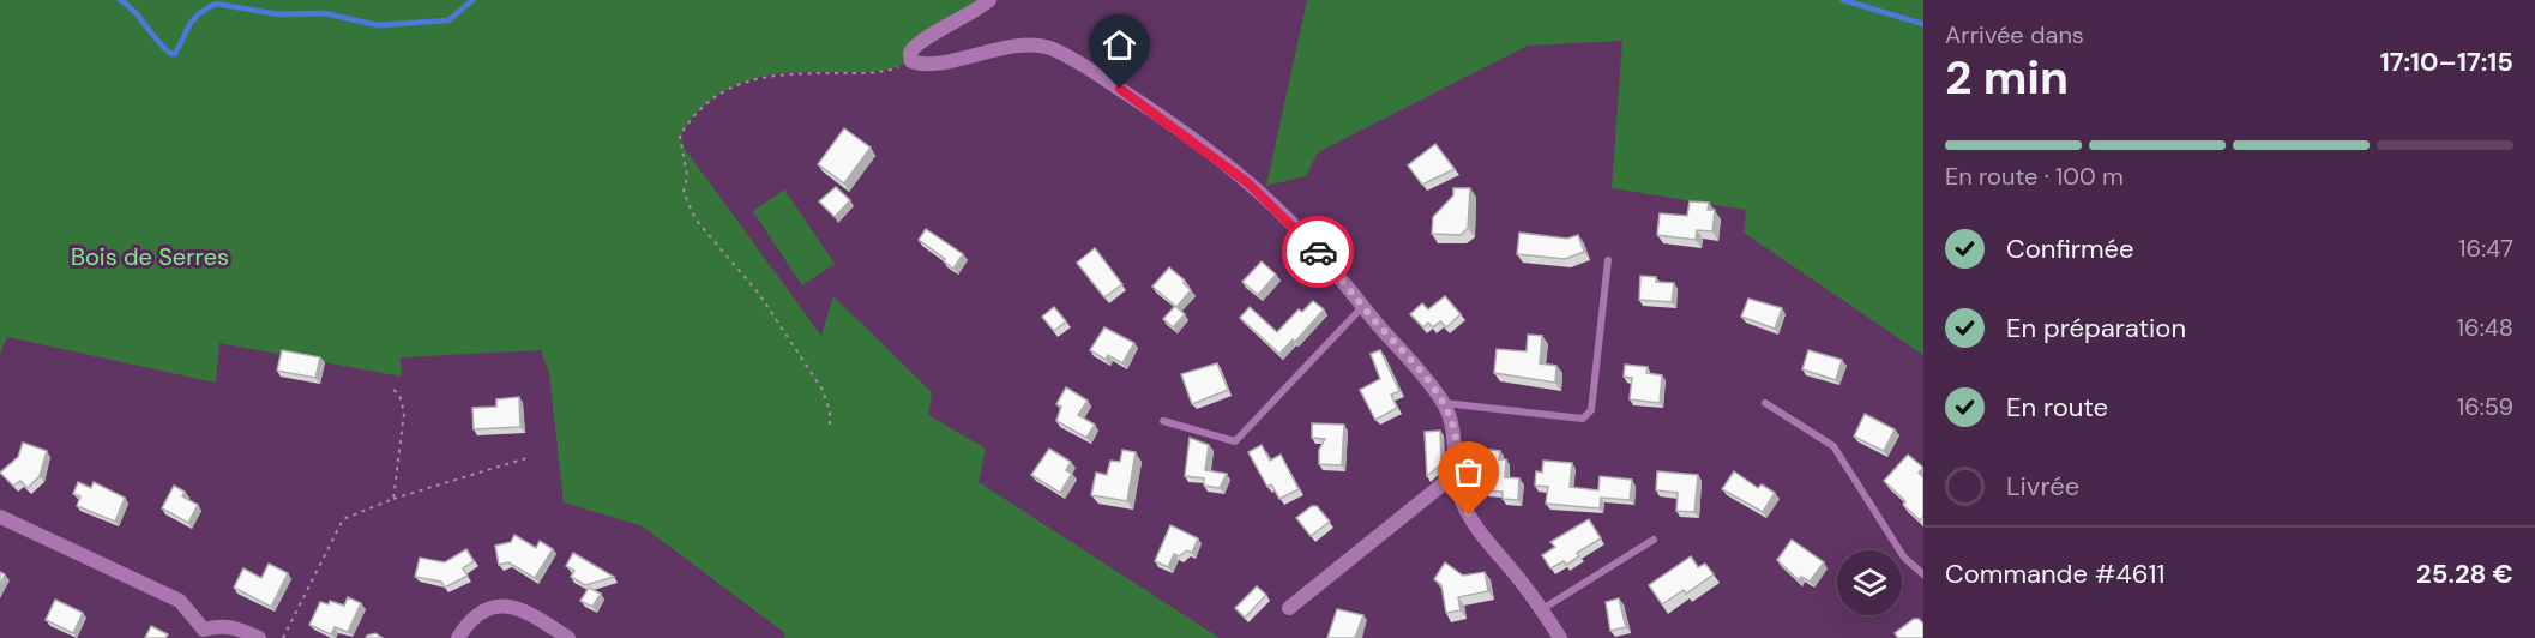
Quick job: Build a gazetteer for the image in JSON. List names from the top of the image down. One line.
{"parks":["Bois de Serres"],"page":{"heading":["2 min","Arrivée dans","17:10–17:15"],"panel":["Commande #4611","25.28 €"],"bar":"En route · 100 m","list":[["Confirmée","16:47"],["En préparation","16:48"],["En route","16:59"],"Livrée"]}}
